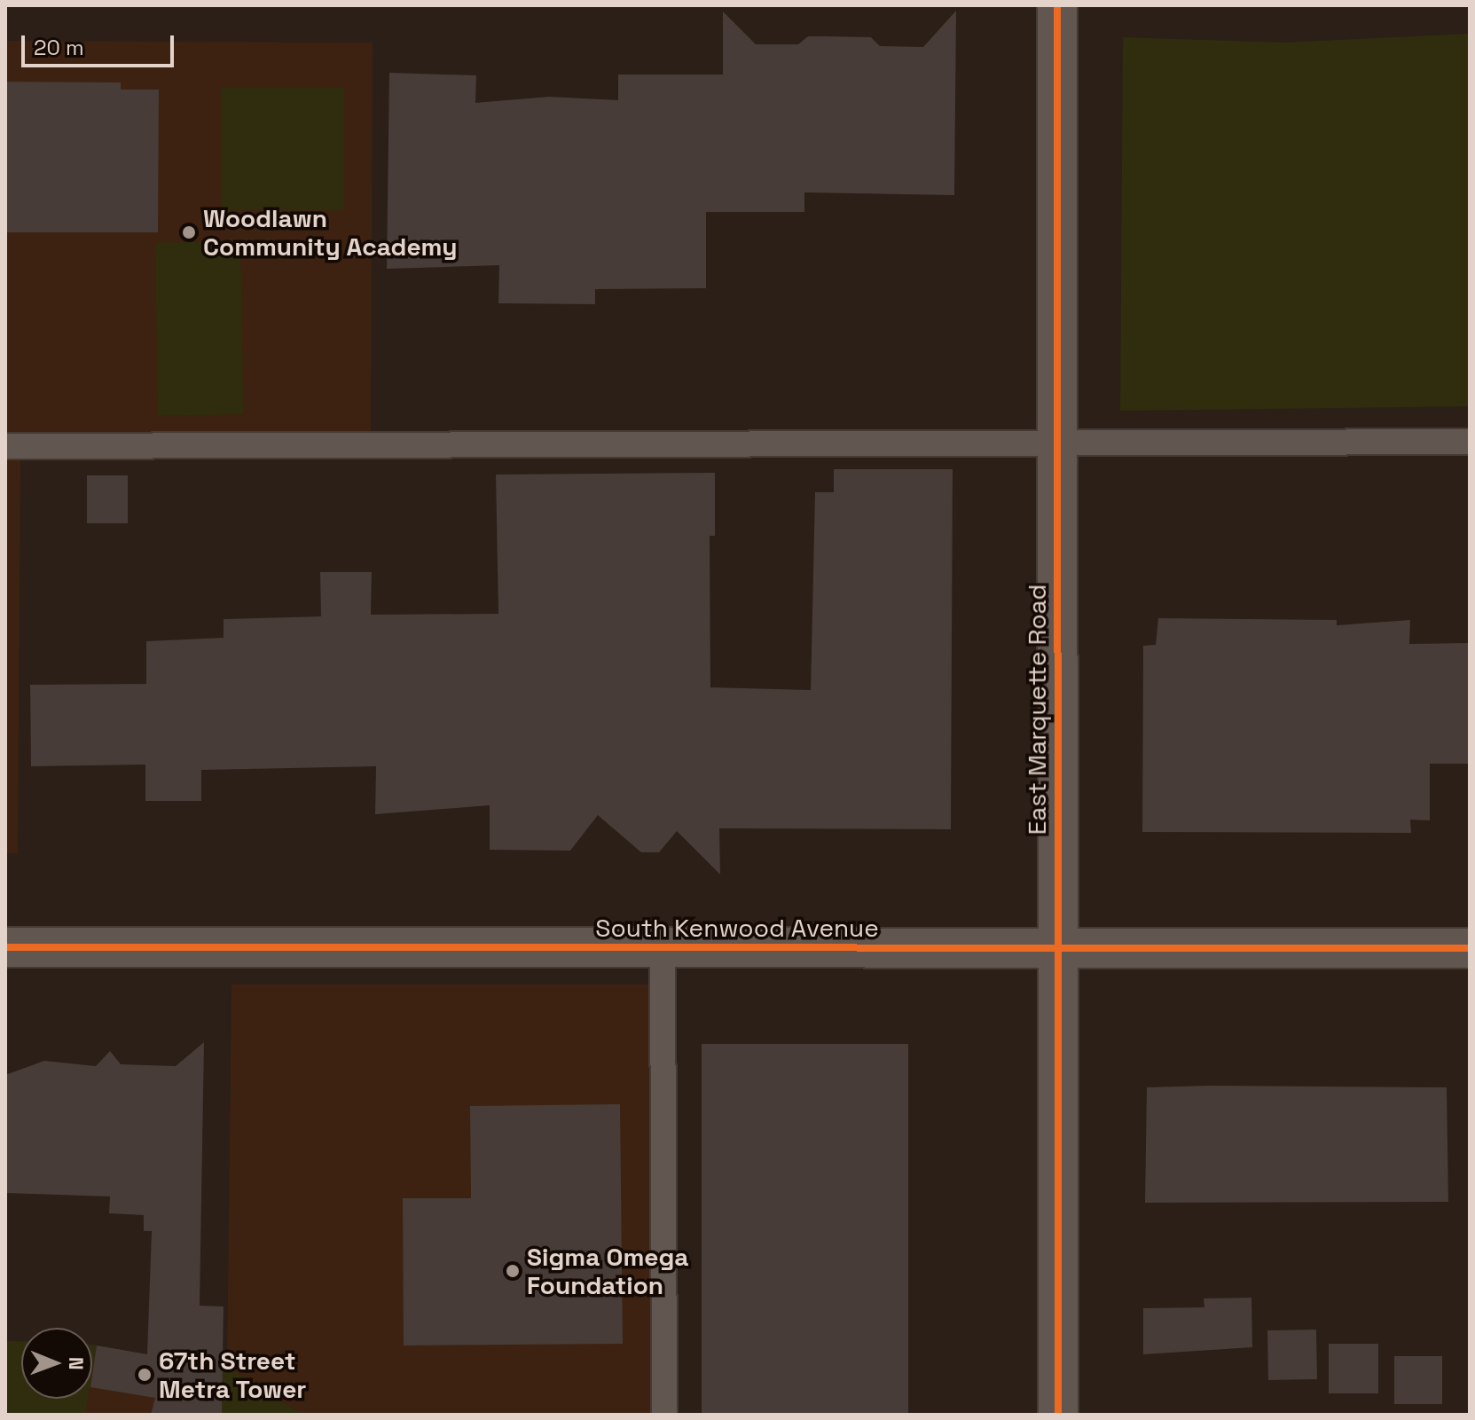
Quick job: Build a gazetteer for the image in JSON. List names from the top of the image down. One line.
{"streets":{"street":["East Marquette Road","South Kenwood Avenue"]},"crossings":[["East Marquette Road","South Kenwood Avenue"]],"places":["Woodlawn Community Academy","Sigma Omega Foundation","67th Street Metra Tower"],"scale_bar":"20 m","north":"right"}
